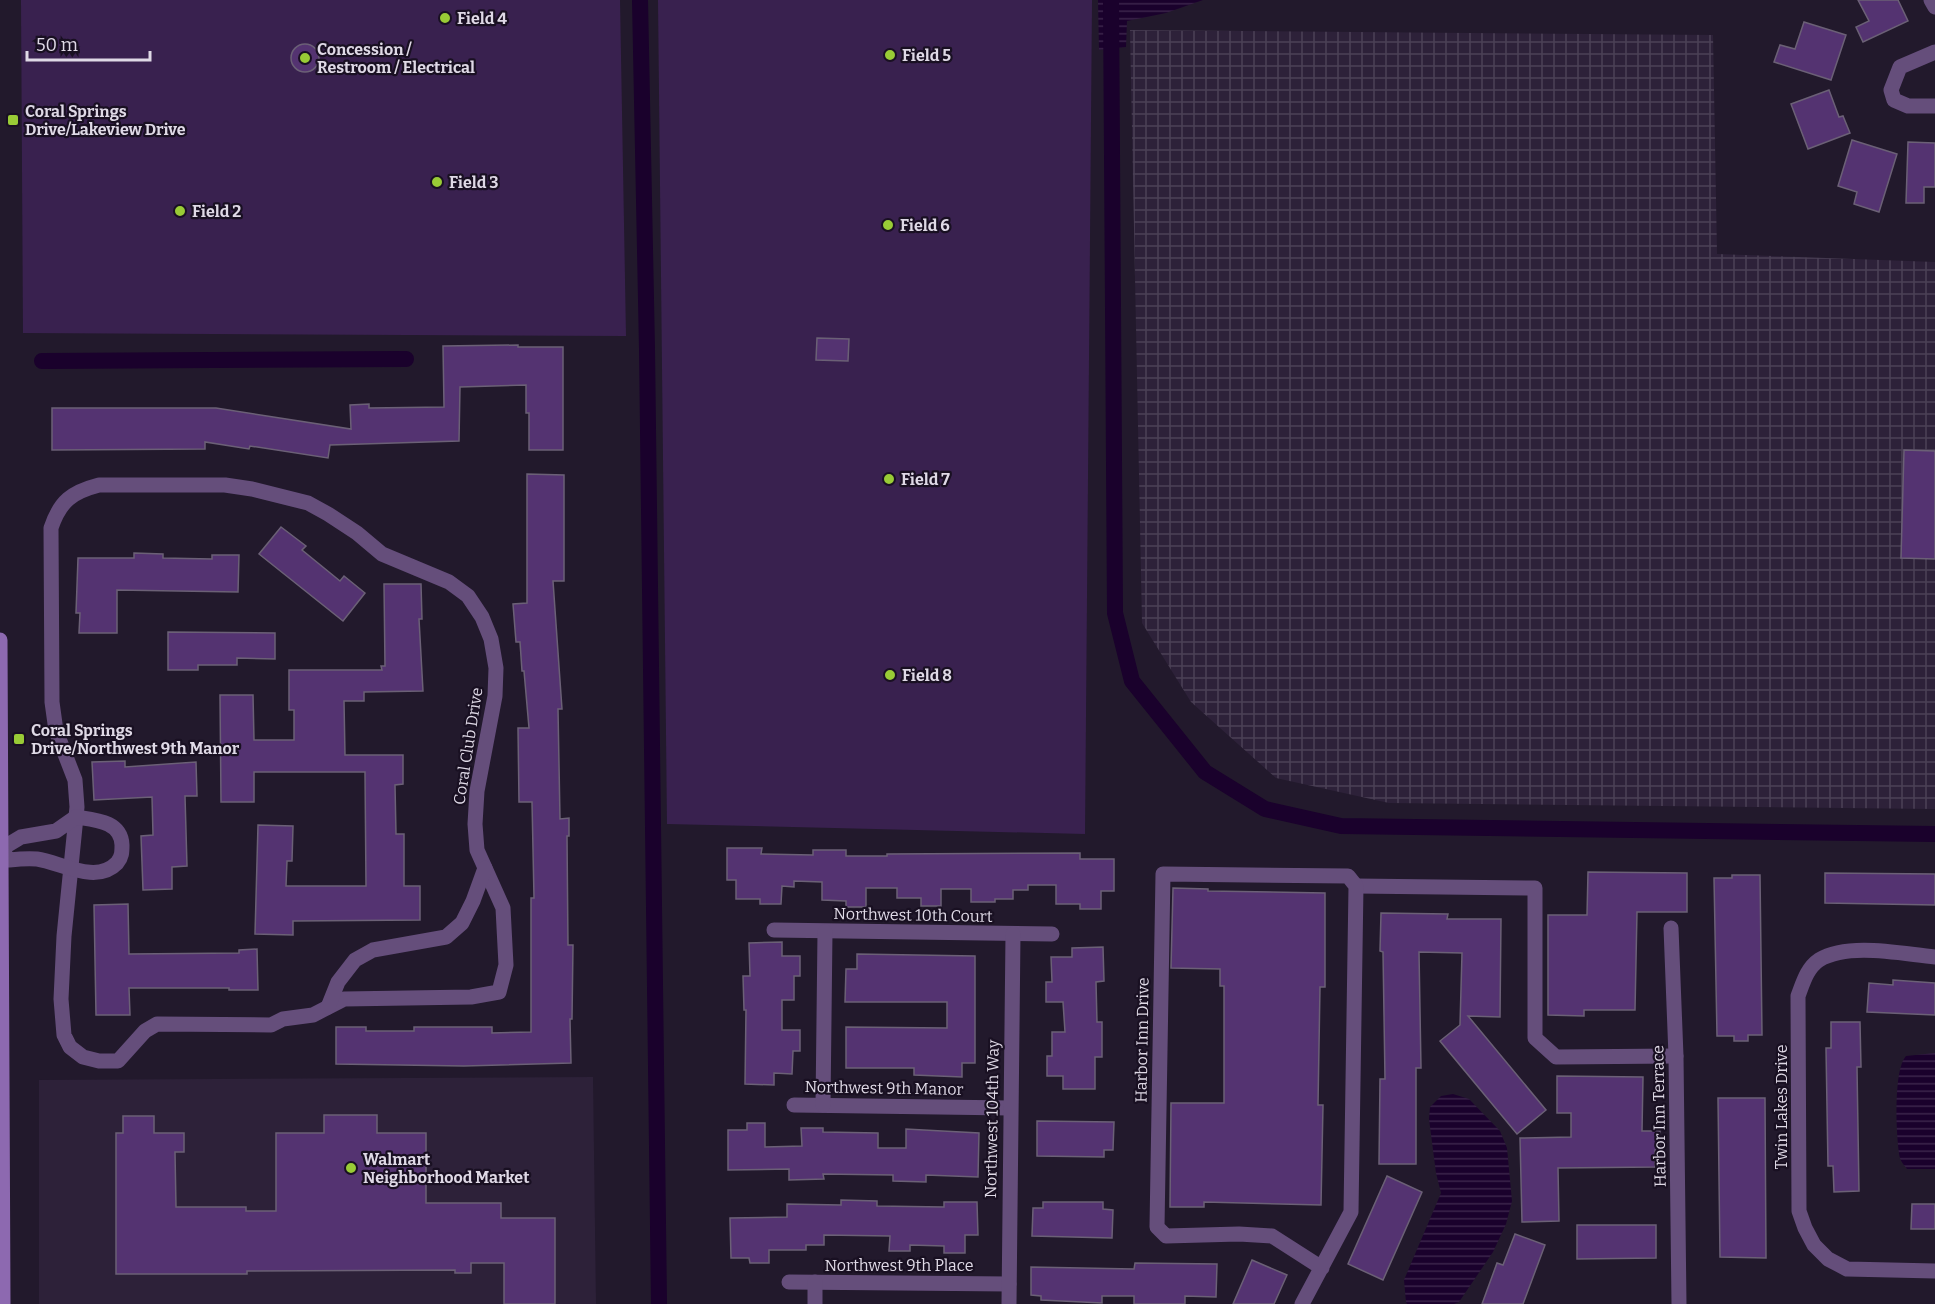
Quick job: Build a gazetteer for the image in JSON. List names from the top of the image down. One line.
{"streets":{"street":["Coral Club Drive","Northwest 10th Court","Harbor Inn Drive","Northwest 9th Manor","Twin Lakes Drive","Harbor Inn Terrace","Northwest 104th Way","Northwest 9th Place"]},"crossings":[["Northwest 10th Court","Northwest 104th Way"],["Harbor Inn Drive","Harbor Inn Terrace"],["Northwest 9th Manor","Northwest 104th Way"],["Northwest 104th Way","Northwest 9th Place"]],"places":{"other":["Field 4","Field 5","Concession / Restroom / Electrical","Field 3","Field 2","Field 6","Field 7","Field 8","Walmart Neighborhood Market"],"transit":["Coral Springs Drive/Lakeview Drive","Coral Springs Drive/Northwest 9th Manor"]},"scale_bar":"50 m"}
